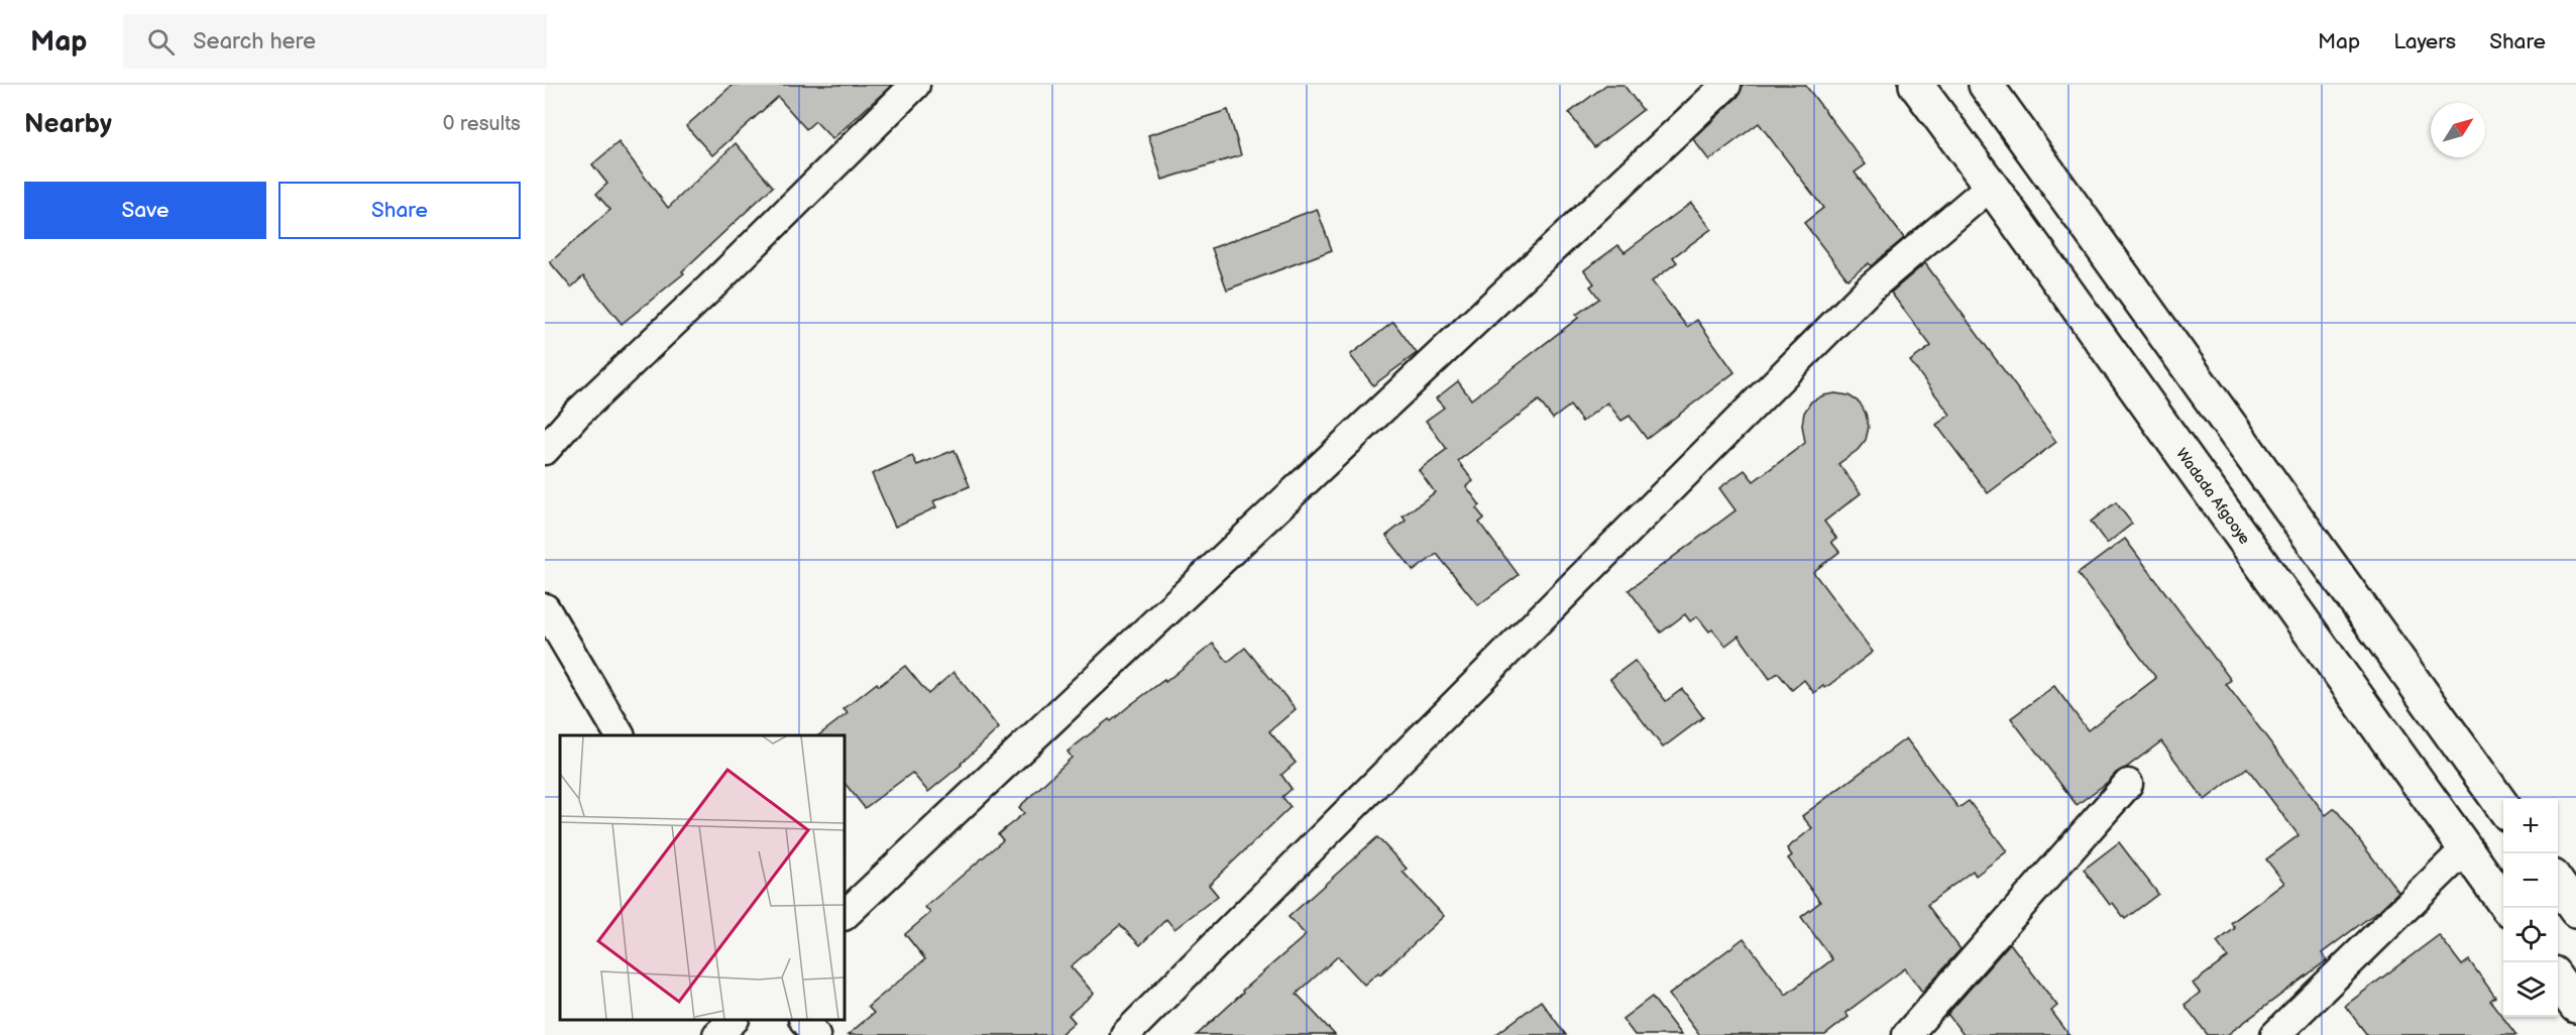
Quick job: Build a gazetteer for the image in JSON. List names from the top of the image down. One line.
{"streets":{"highway":["Wadada Afgooye"]},"north":"top right","page":{"header":"Map","search":"Search here","nav":["Map","Layers","Share"],"heading":["Nearby","0 results"],"buttons":["Save","Share"],"map_buttons":["+","−"]}}
